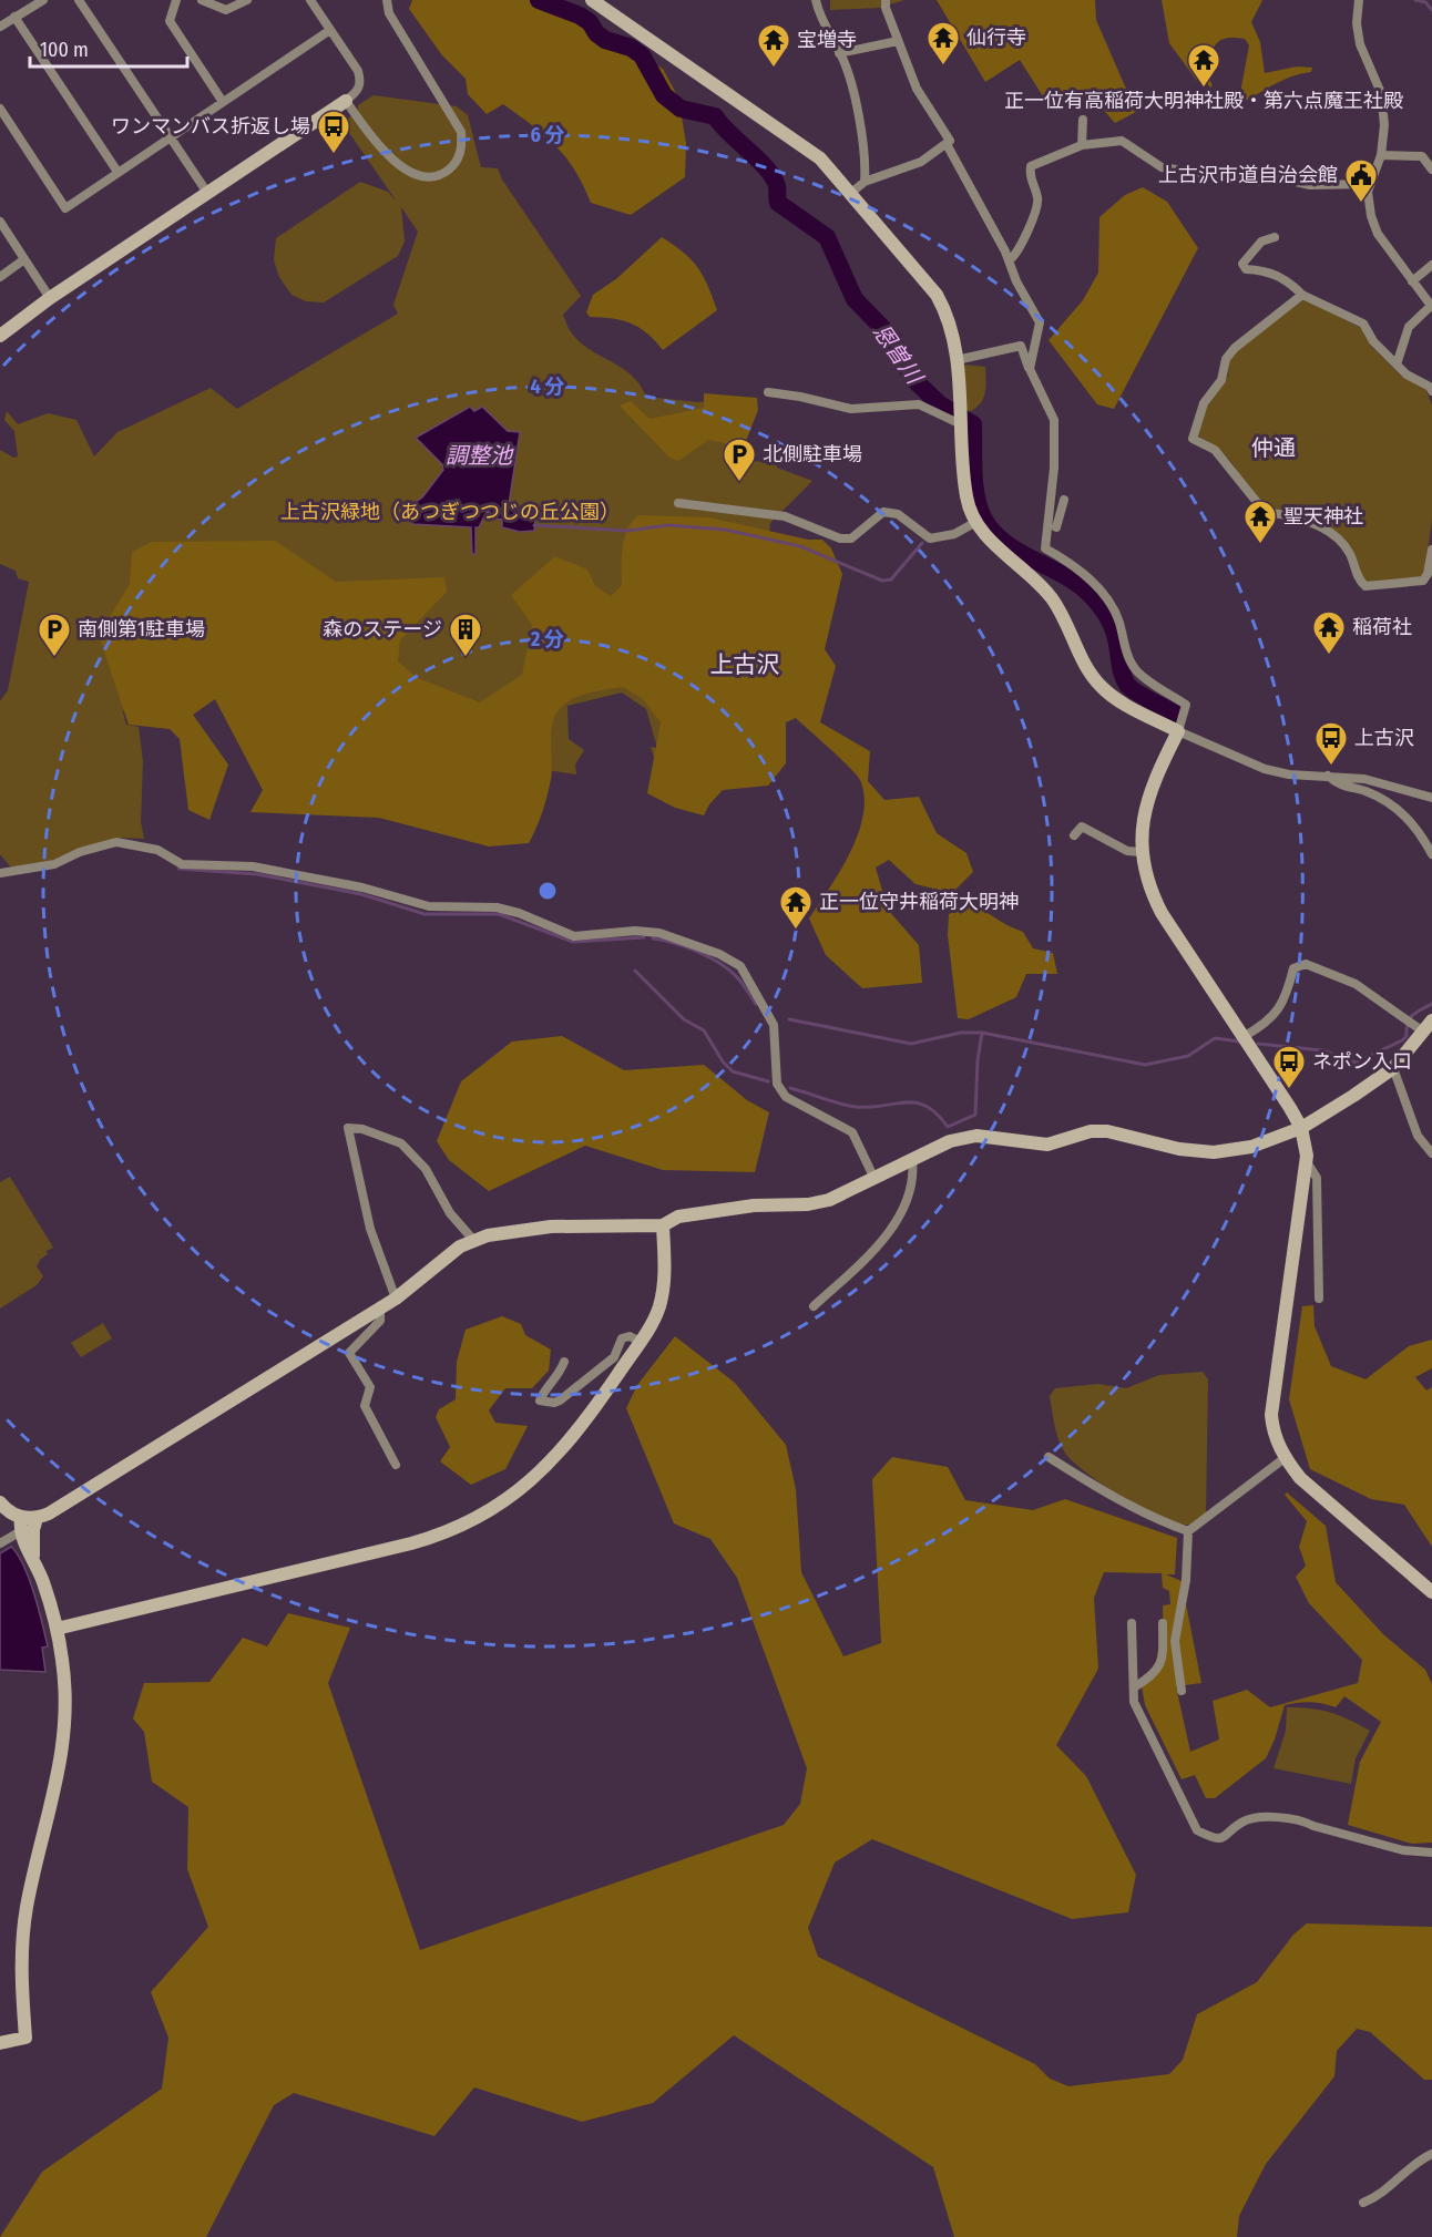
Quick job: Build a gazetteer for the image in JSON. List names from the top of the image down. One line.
{"districts":["仲通","上古沢"],"water":["恩曽川","調整池"],"parks":["上古沢緑地（あつぎつつじの丘公園）"],"places":{"temple":["仙行寺","宝増寺","正一位有高稲荷大明神社殿・第六点魔王社殿","聖天神社","稲荷社","正一位守井稲荷大明神"],"bus stop":["ワンマンバス折返し場","上古沢","ネポン入口"],"public building":["上古沢市道自治会館"],"parking":["北側駐車場","南側第1駐車場"],"building":["森のステージ"]},"scale_bar":"100 m","rings":["6 分","4 分","2 分"]}
